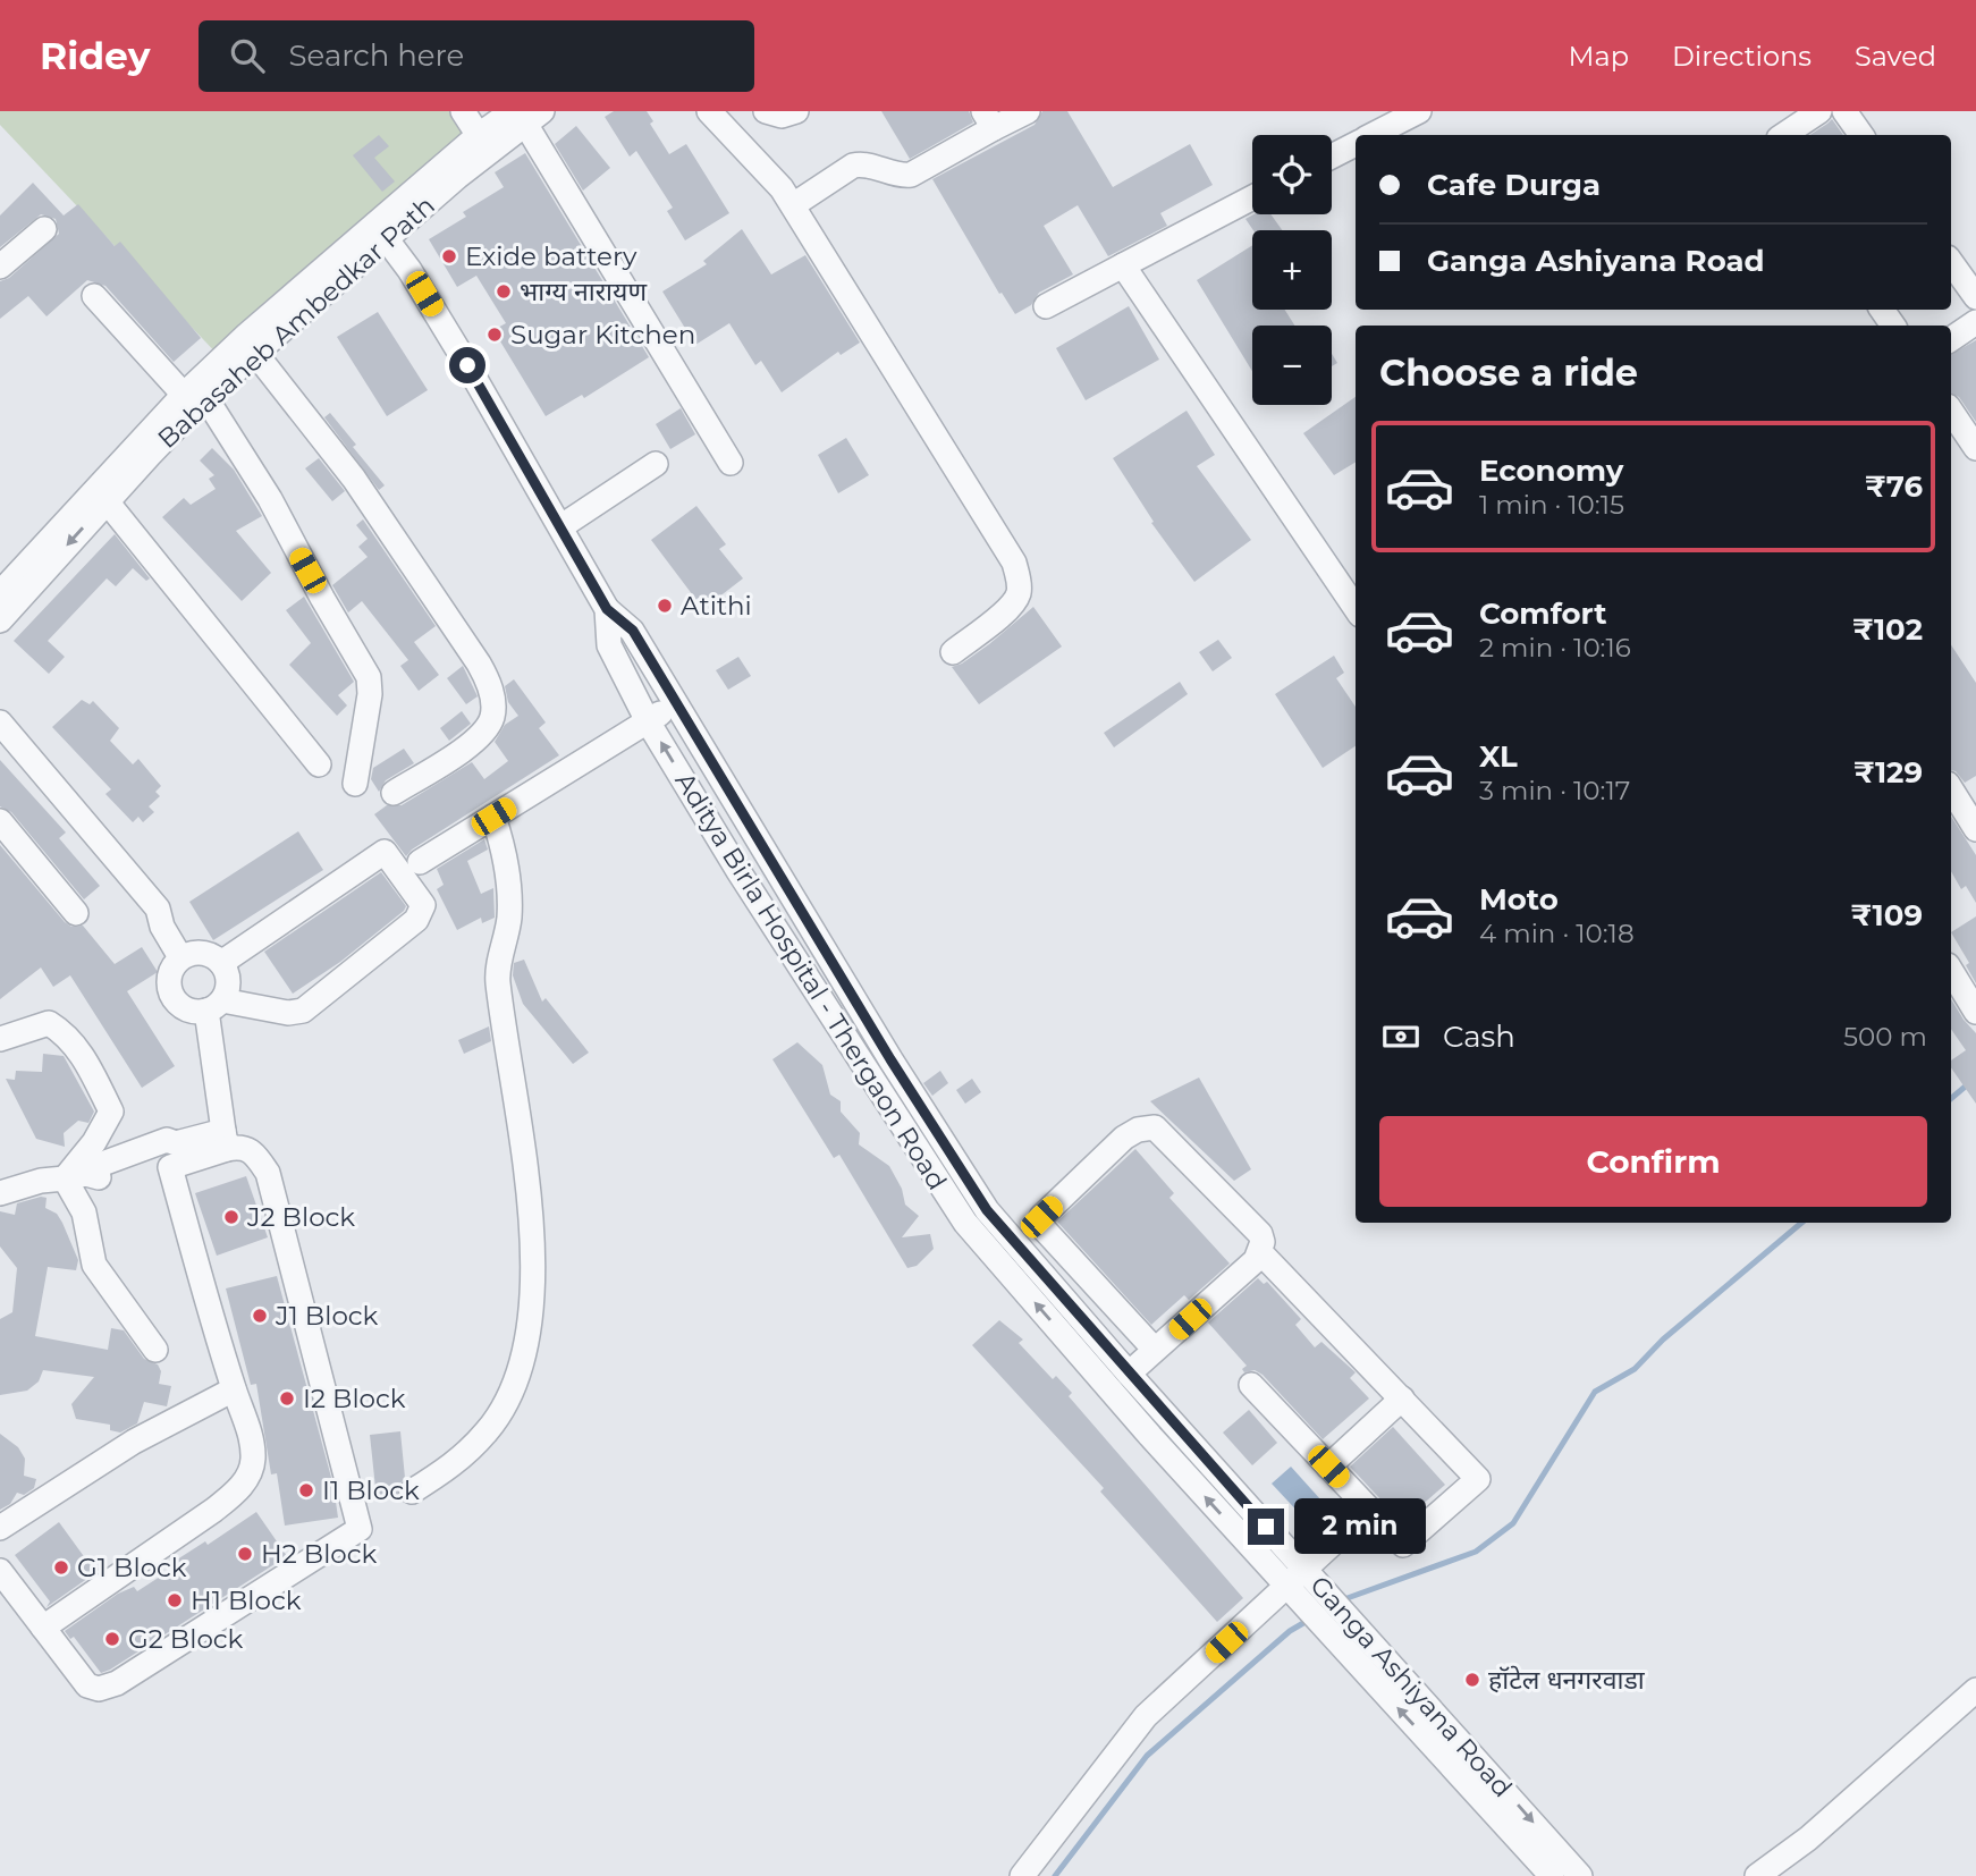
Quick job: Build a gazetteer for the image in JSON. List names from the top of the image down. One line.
{"streets":{"street":["Babasaheb Ambedkar Path","Aditya Birla Hospital - Thergaon Road","Ganga Ashiyana Road"]},"crossings":[["Babasaheb Ambedkar Path","Aditya Birla Hospital - Thergaon Road"],["Aditya Birla Hospital - Thergaon Road","Ganga Ashiyana Road"]],"one_way":["Aditya Birla Hospital - Thergaon Road"],"places":["Exide battery","भाग्य नारायण","Sugar Kitchen","Atithi","J2 Block","J1 Block","I2 Block","I1 Block","H2 Block","G1 Block","H1 Block","G2 Block","हॉटेल धनगरवाडा"],"page":{"header":"Ridey","search":"Search here","nav":["Map","Directions","Saved"],"map_buttons":["+","−"],"banner":["Cafe Durga","Ganga Ashiyana Road"],"heading":"Choose a ride","list":[{"name":"Economy","note":"1 min · 10:15","value":"₹76"},{"name":"Comfort","note":"2 min · 10:16","value":"₹102"},{"name":"XL","note":"3 min · 10:17","value":"₹129"},{"name":"Moto","note":"4 min · 10:18","value":"₹109"}],"pay":["Cash","500 m"],"buttons":"Confirm","bubble":"2 min"}}
